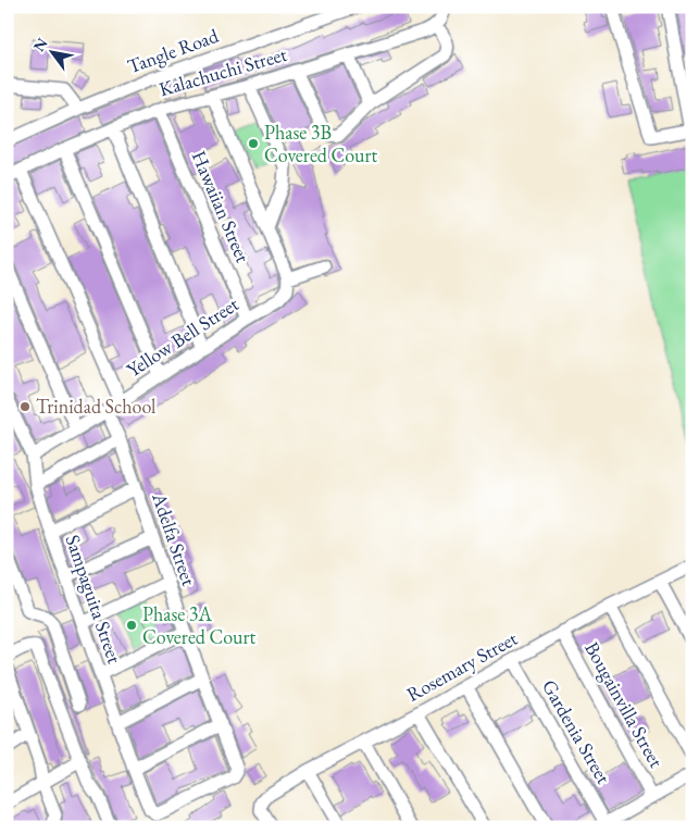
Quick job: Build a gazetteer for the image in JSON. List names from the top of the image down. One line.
{"streets":{"street":["Tangle Road","Kalachuchi Street","Hawaiian Street","Yellow Bell Street","Adelfa Street","Sampaguita Street","Rosemary Street","Bougainvilla Street","Gardenia Street"]},"crossings":[["Kalachuchi Street","Hawaiian Street"],["Hawaiian Street","Yellow Bell Street"],["Yellow Bell Street","Adelfa Street"],["Yellow Bell Street","Sampaguita Street"],["Adelfa Street","Sampaguita Street"],["Rosemary Street","Bougainvilla Street"],["Rosemary Street","Gardenia Street"]],"places":["Phase 3B Covered Court","Trinidad School","Phase 3A Covered Court"],"north":"top left"}
